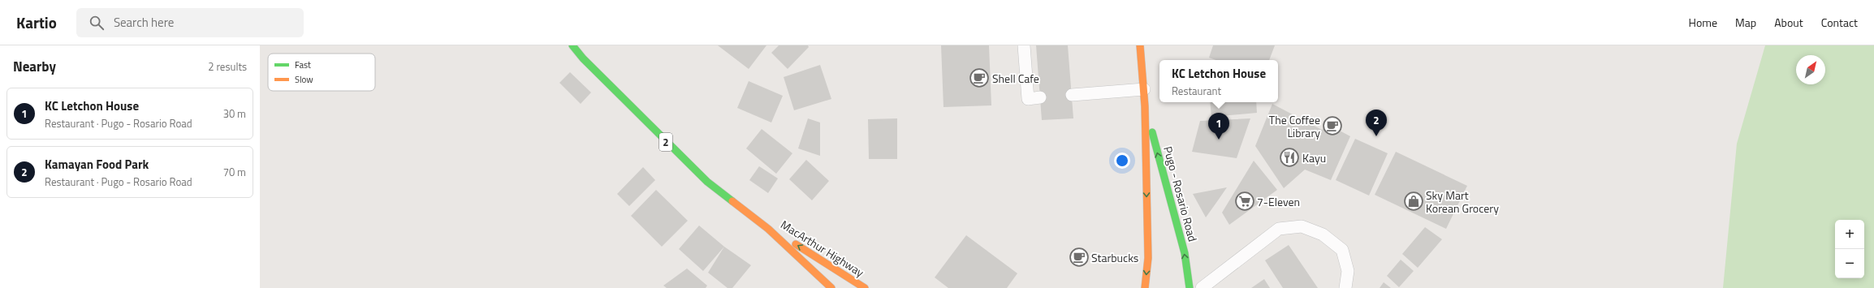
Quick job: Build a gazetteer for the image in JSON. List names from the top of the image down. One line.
{"streets":{"main road":["2","Pugo - Rosario Road","MacArthur Highway"]},"places":{"cafe":["Shell Cafe","The Coffee Library","Starbucks"],"restaurant":["Kayu"],"supermarket":["7-Eleven"],"shop":["Sky Mart Korean Grocery"]},"legend":["Fast","Slow"],"north":"top right","page":{"header":"Kartio","search":"Search here","nav":["Home","Map","About","Contact"],"heading":["Nearby","2 results"],"popup":["KC Letchon House","Restaurant"],"list":[{"mark":"1","name":"KC Letchon House","note":"Restaurant · Pugo - Rosario Road","value":"30 m"},{"mark":"2","name":"Kamayan Food Park","note":"Restaurant · Pugo - Rosario Road","value":"70 m"}],"pins":["2","1"],"map_buttons":["+","−"]}}
